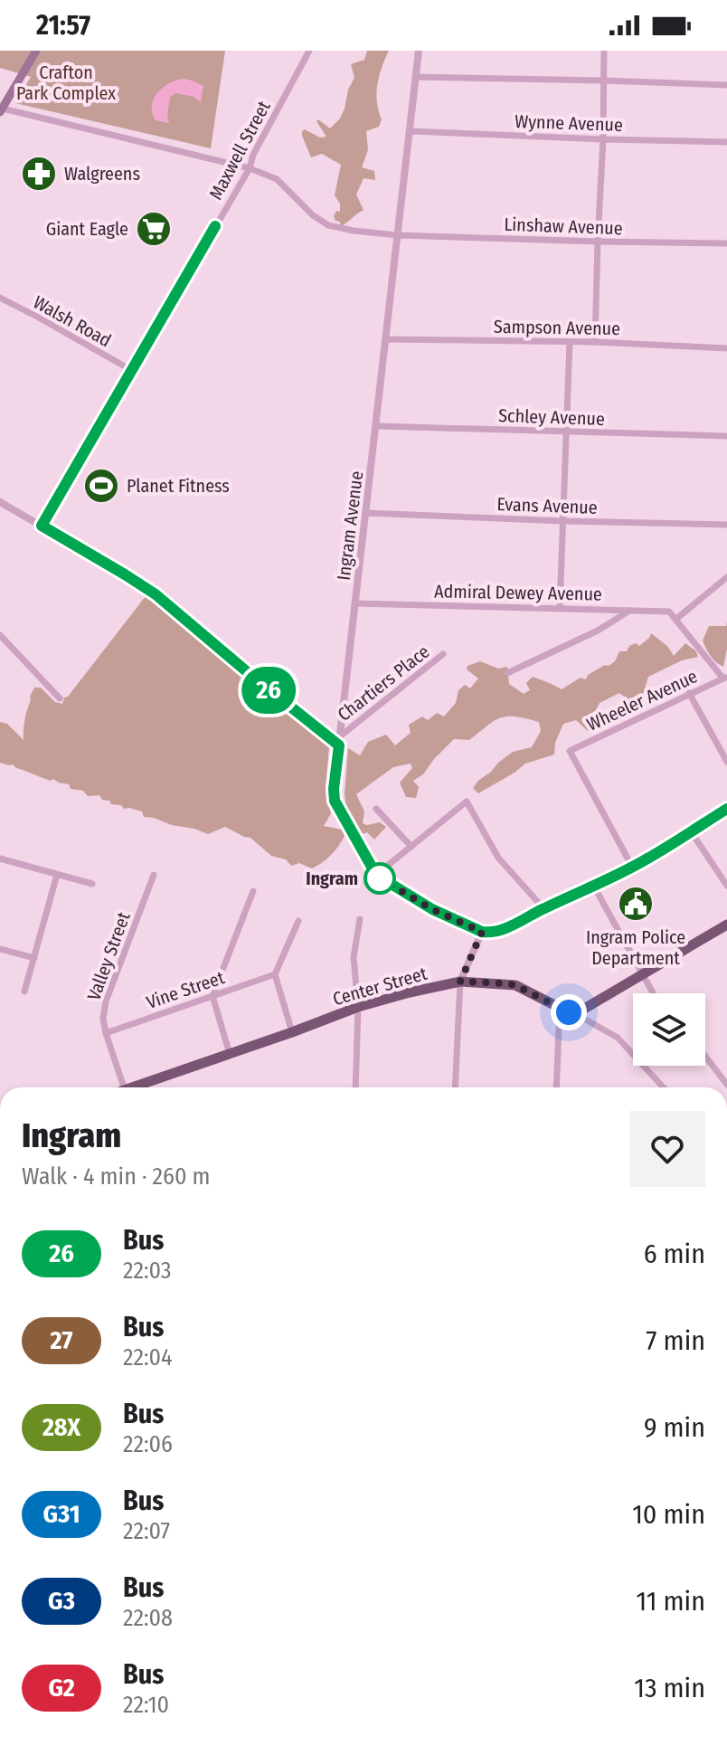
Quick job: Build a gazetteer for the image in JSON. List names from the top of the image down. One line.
{"streets":{"main road":["Center Street"],"street":["Wynne Avenue","Maxwell Street","Linshaw Avenue","Walsh Road","Sampson Avenue","Schley Avenue","Evans Avenue","Ingram Avenue","Admiral Dewey Avenue","Chartiers Place","Wheeler Avenue","Valley Street","Vine Street"]},"crossings":[["Wynne Avenue","Ingram Avenue"],["Maxwell Street","Linshaw Avenue"],["Maxwell Street","Walsh Road"],["Linshaw Avenue","Ingram Avenue"],["Sampson Avenue","Ingram Avenue"],["Schley Avenue","Ingram Avenue"],["Evans Avenue","Ingram Avenue"],["Ingram Avenue","Admiral Dewey Avenue"],["Ingram Avenue","Chartiers Place"],["Valley Street","Vine Street"]],"parks":["Crafton Park Complex"],"places":{"pharmacy":["Walgreens"],"supermarket":["Giant Eagle"],"sports":["Planet Fitness"],"other":["Ingram"],"public building":["Ingram Police Department"]},"lines":["bus line 26"],"page":{"status":"21:57","on_map":"26","heading":["Ingram","Walk · 4 min · 260 m"],"list":[{"mark":"26","name":"Bus","note":"22:03","value":"6 min"},{"mark":"27","name":"Bus","note":"22:04","value":"7 min"},{"mark":"28X","name":"Bus","note":"22:06","value":"9 min"},{"mark":"G31","name":"Bus","note":"22:07","value":"10 min"},{"mark":"G3","name":"Bus","note":"22:08","value":"11 min"},{"mark":"G2","name":"Bus","note":"22:10","value":"13 min"}]}}
